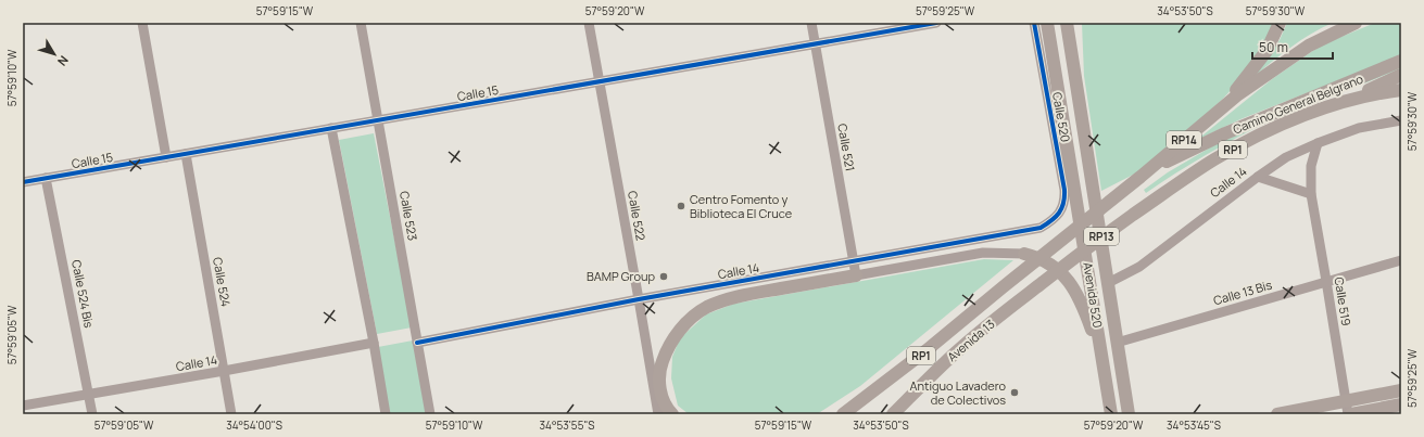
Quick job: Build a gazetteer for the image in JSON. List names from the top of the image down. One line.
{"streets":{"main road":["Camino General Belgrano","RP14","RP1","RP13","Avenida 520","Avenida 13"],"street":["Calle 15","Calle 520","Calle 521","Calle 14","Calle 523","Calle 522","Calle 524","Calle 13 Bis","Calle 524 Bis","Calle 519"]},"crossings":[["Calle 15","Calle 521"],["Calle 15","Calle 523"],["Calle 15","Calle 522"],["Calle 15","Calle 524"],["Calle 15","Calle 524 Bis"],["Camino General Belgrano","RP14"],["Camino General Belgrano","Avenida 13"],["Calle 520","Calle 14"],["RP14","Avenida 13"],["Calle 521","Calle 14"],["Calle 14","Calle 523"],["Calle 14","Calle 522"],["Calle 14","Calle 524"],["Calle 14","Calle 524 Bis"],["Calle 14","Avenida 520"],["Calle 14","Calle 519"],["Calle 13 Bis","Avenida 520"],["Calle 13 Bis","Calle 519"]],"places":["Centro Fomento y Biblioteca El Cruce","BAMP Group","Antiguo Lavadero de Colectivos"],"scale_bar":"50 m","north":"bottom right","coordinates":["57°59'15\"W","57°59'20\"W","57°59'25\"W","34°53'50\"S","57°59'30\"W","57°59'10\"W","57°59'05\"W","34°54'00\"S","34°53'55\"S","34°53'45\"S"]}
